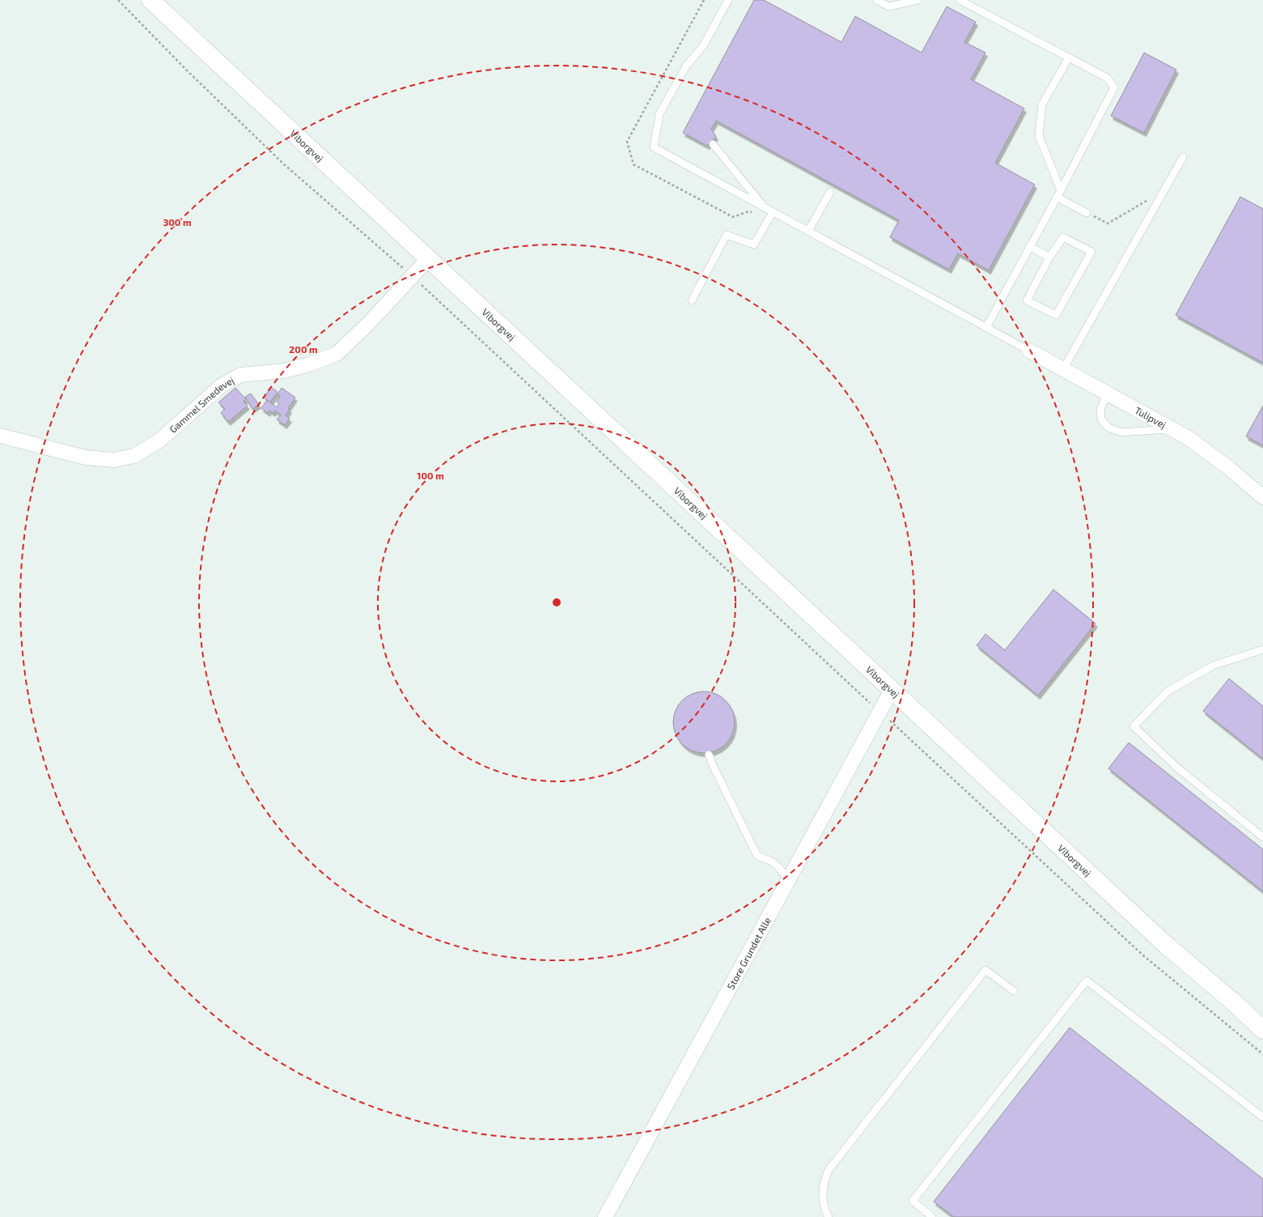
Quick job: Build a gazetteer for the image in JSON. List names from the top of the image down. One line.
{"streets":{"street":["Viborgvej","Gammel Smedevej","Tulipvej","Store Grundet Alle"]},"crossings":[["Viborgvej","Gammel Smedevej"],["Viborgvej","Store Grundet Alle"]],"rings":["300 m","200 m","100 m"]}
